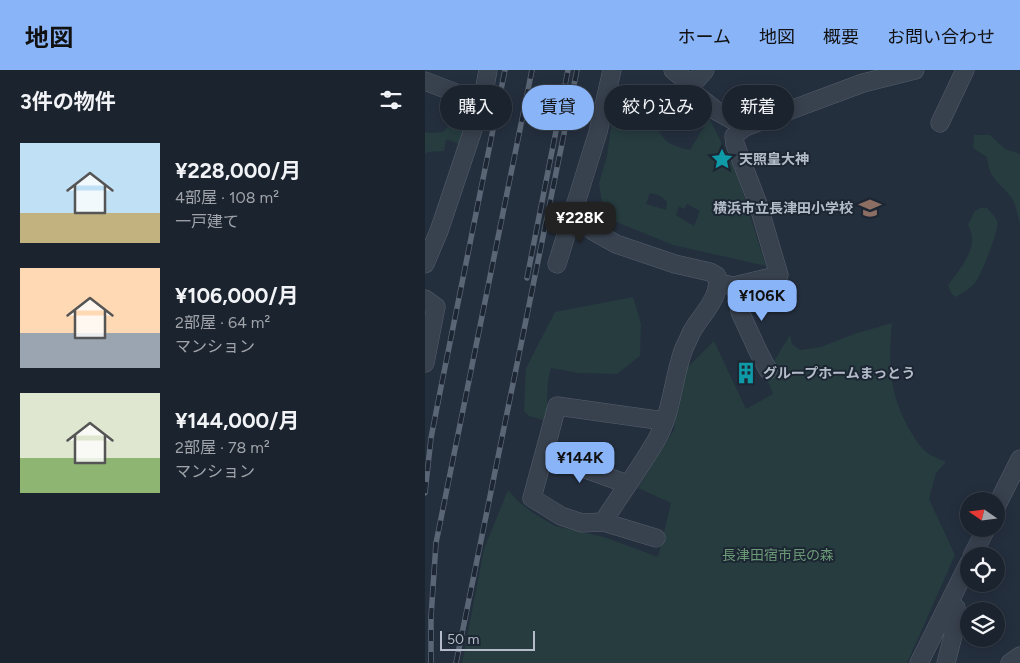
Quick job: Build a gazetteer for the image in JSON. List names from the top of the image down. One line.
{"parks":["長津田宿市民の森"],"places":{"place":["天照皇大神"],"school or university":["横浜市立長津田小学校"],"building":["グループホームまっとう"]},"scale_bar":"50 m","north":"left","page":{"header":"地図","nav":["ホーム","地図","概要","お問い合わせ"],"heading":"3件の物件","chip":["購入","賃貸","絞り込み","新着"],"list":[{"name":"¥228,000/月","note":"4部屋 · 108 m² · 一戸建て"},{"name":"¥106,000/月","note":"2部屋 · 64 m² · マンション"},{"name":"¥144,000/月","note":"2部屋 · 78 m² · マンション"}],"price":["¥228K","¥106K","¥144K"],"scale":"50 m"}}
